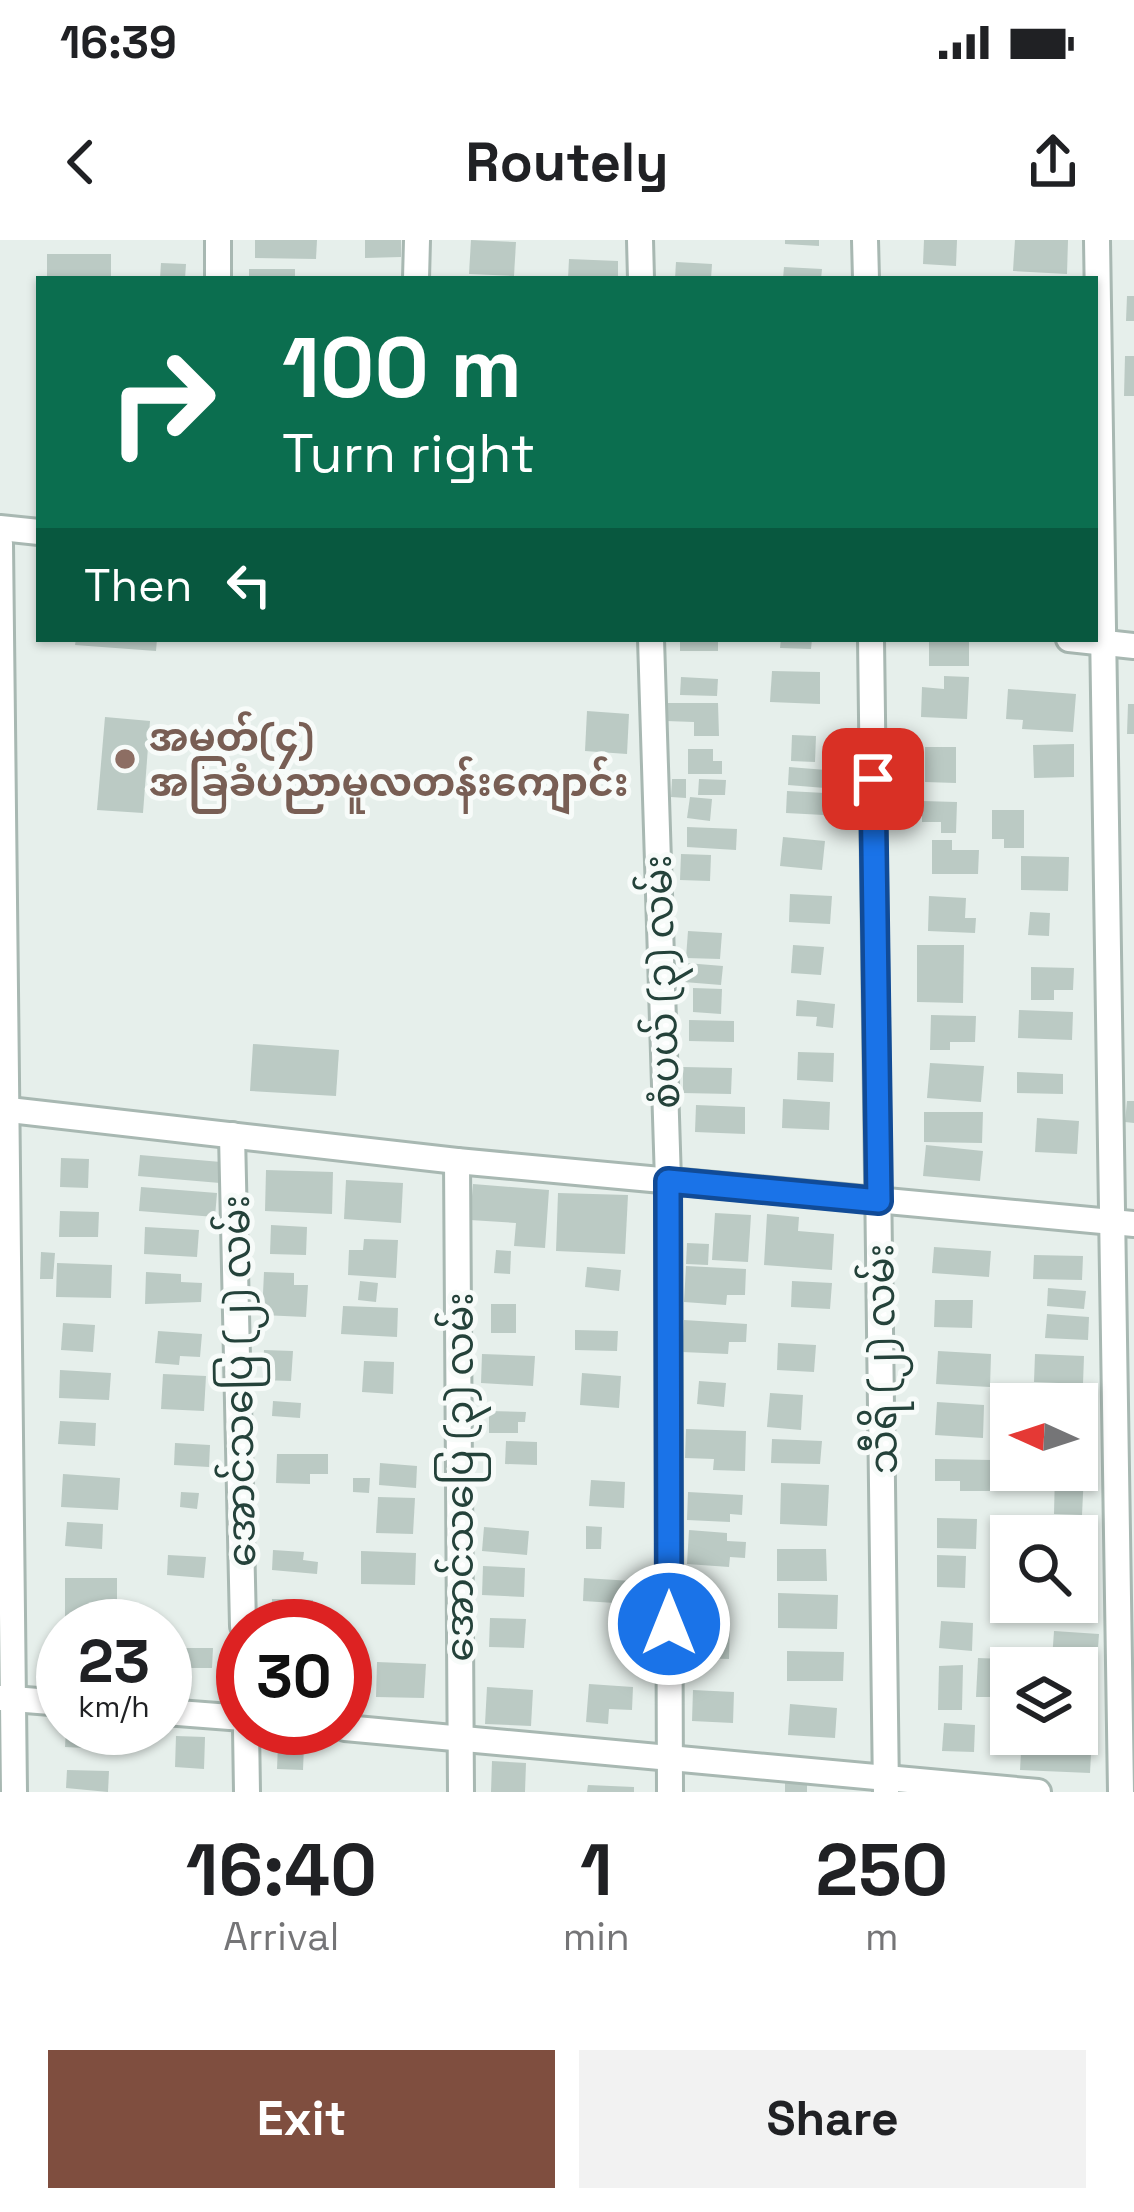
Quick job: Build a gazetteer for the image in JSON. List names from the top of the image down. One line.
{"streets":{"street":["စံပယ် (၃) လမ်း","သီရိ (၂) လမ်း","အောင်သပြေ (၂) လမ်း","အောင်သပြေ (၃) လမ်း"]},"places":["အမှတ်(၄) အခြခံပညာမူလတန်းကျောင်း"],"north":"left","page":{"status":"16:39","header":"Routely","turn":["100 m","Turn right"],"then":"Then","speed":"23 km/h","limit":"30","eta":["16:40","Arrival","1","min","250","m"],"buttons":["Exit","Share"]}}
